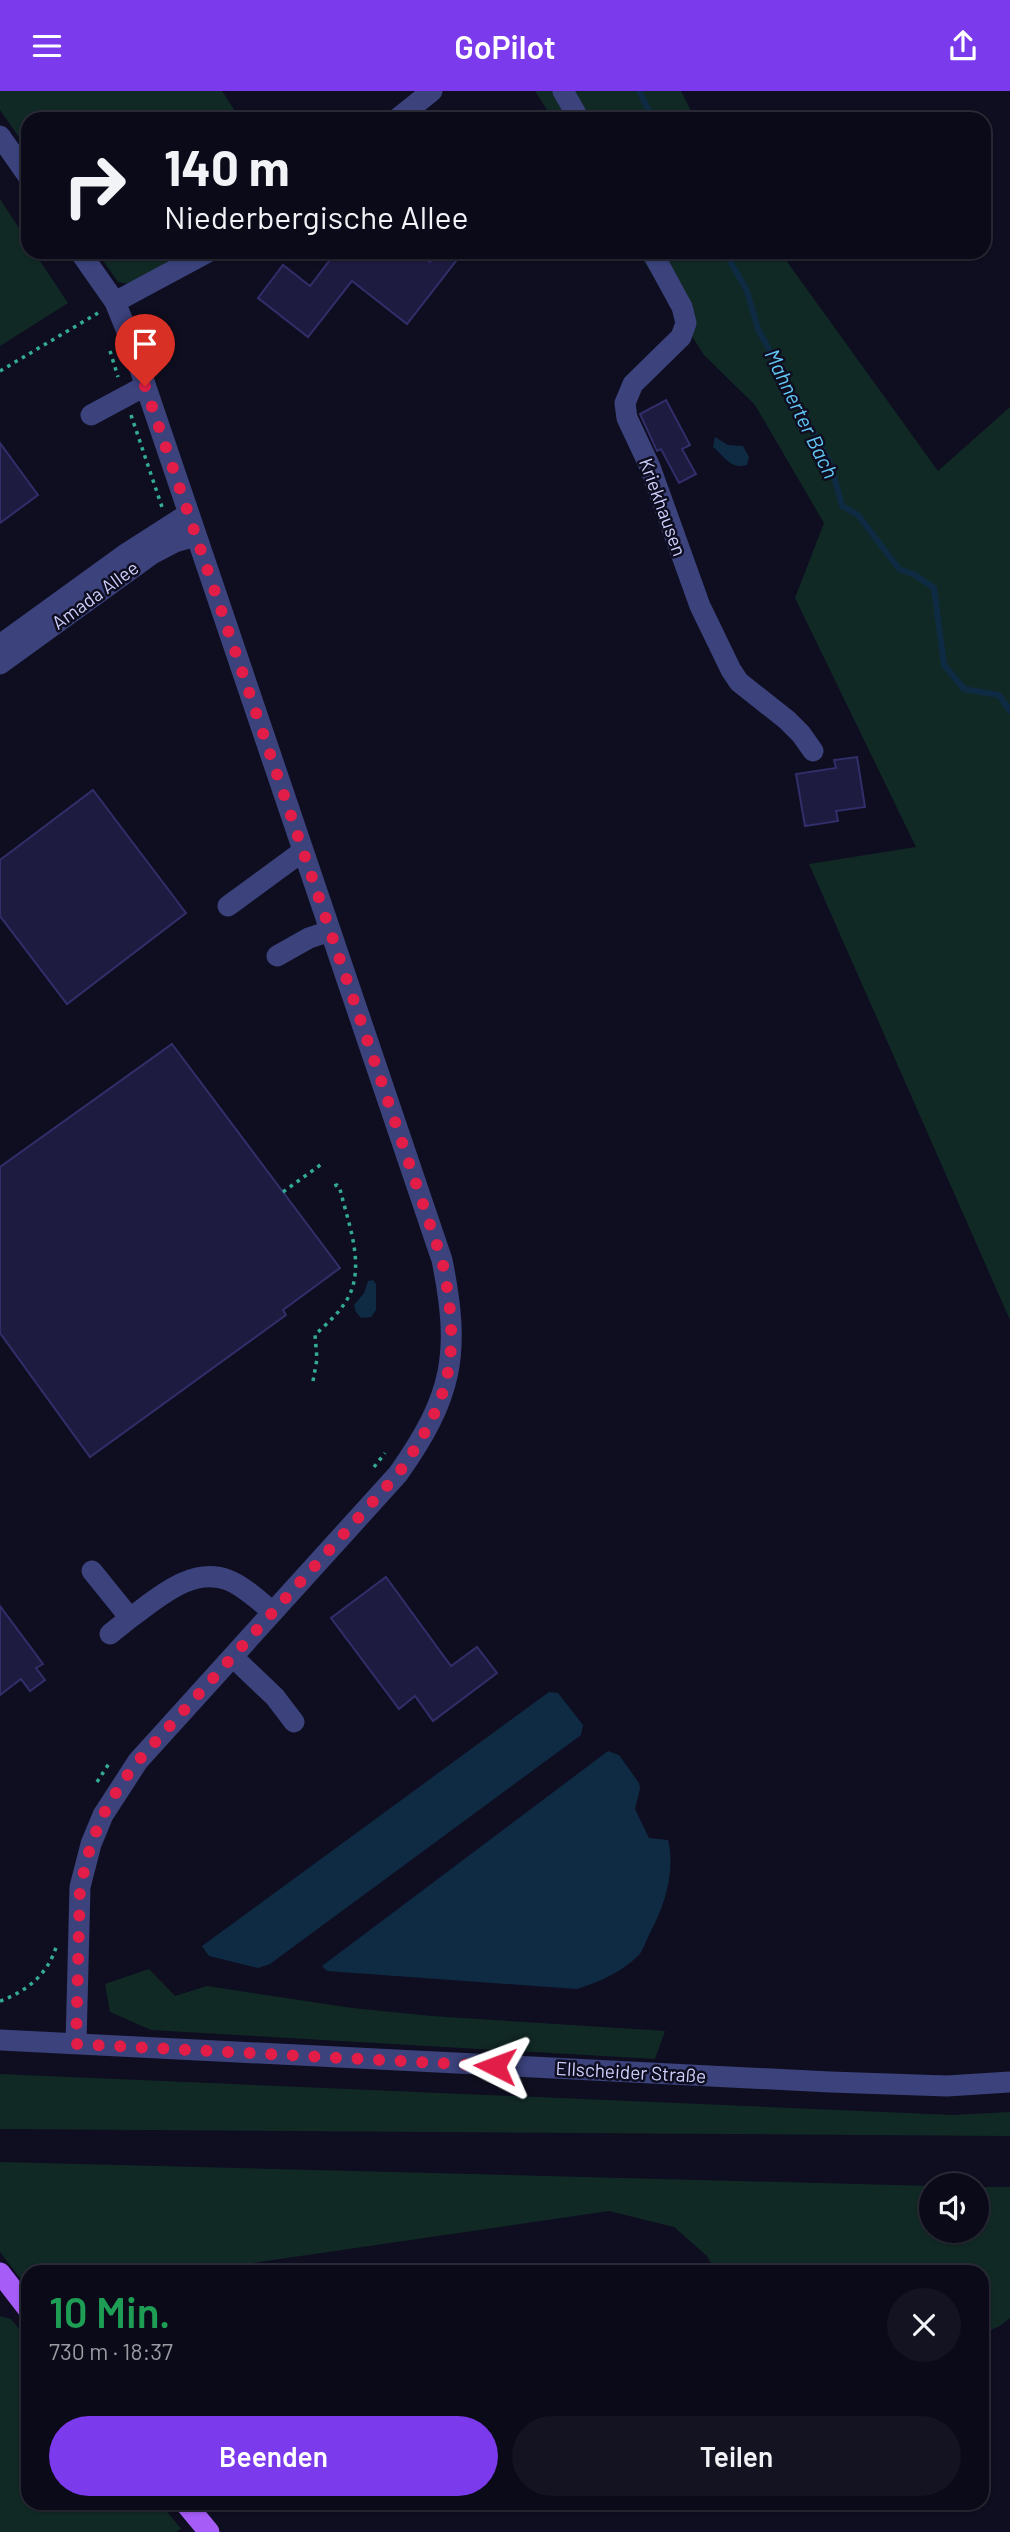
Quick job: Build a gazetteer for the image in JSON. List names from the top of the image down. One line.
{"streets":{"street":["Kriekhausen","Amada Allee","Ellscheider Straße"]},"water":["Mahnerter Bach"],"page":{"header":"GoPilot","turn":["140 m","Niederbergische Allee"],"heading":["10 Min.","730 m · 18:37"],"buttons":["Beenden","Teilen"]}}
